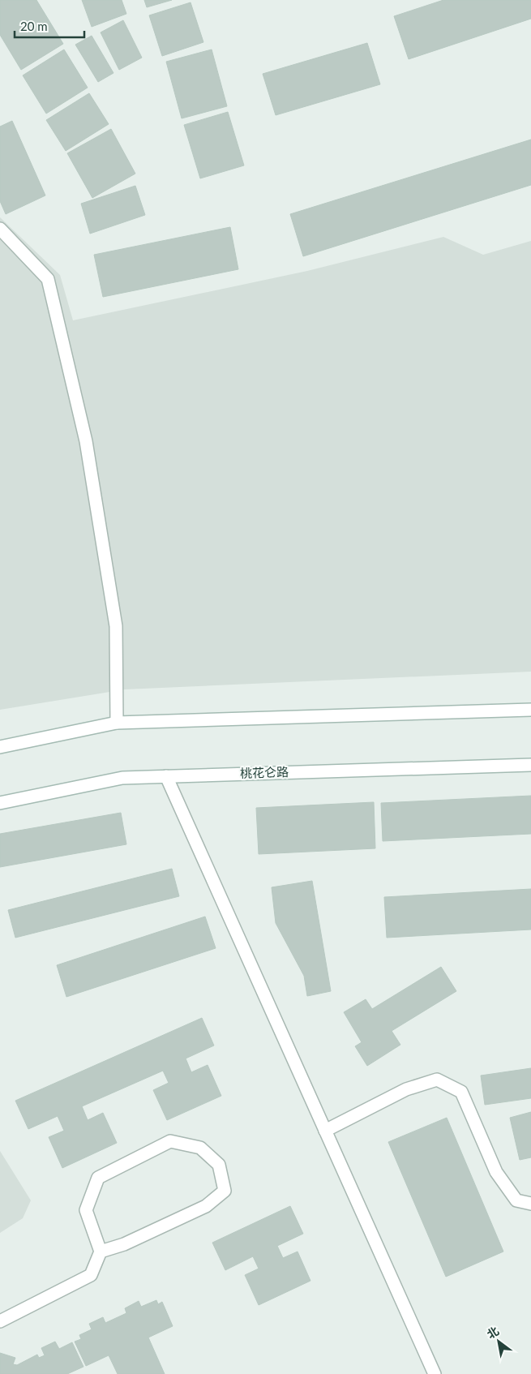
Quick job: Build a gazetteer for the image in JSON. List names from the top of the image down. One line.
{"streets":{"street":["桃花仑路"]},"scale_bar":"20 m","north":"top left"}
